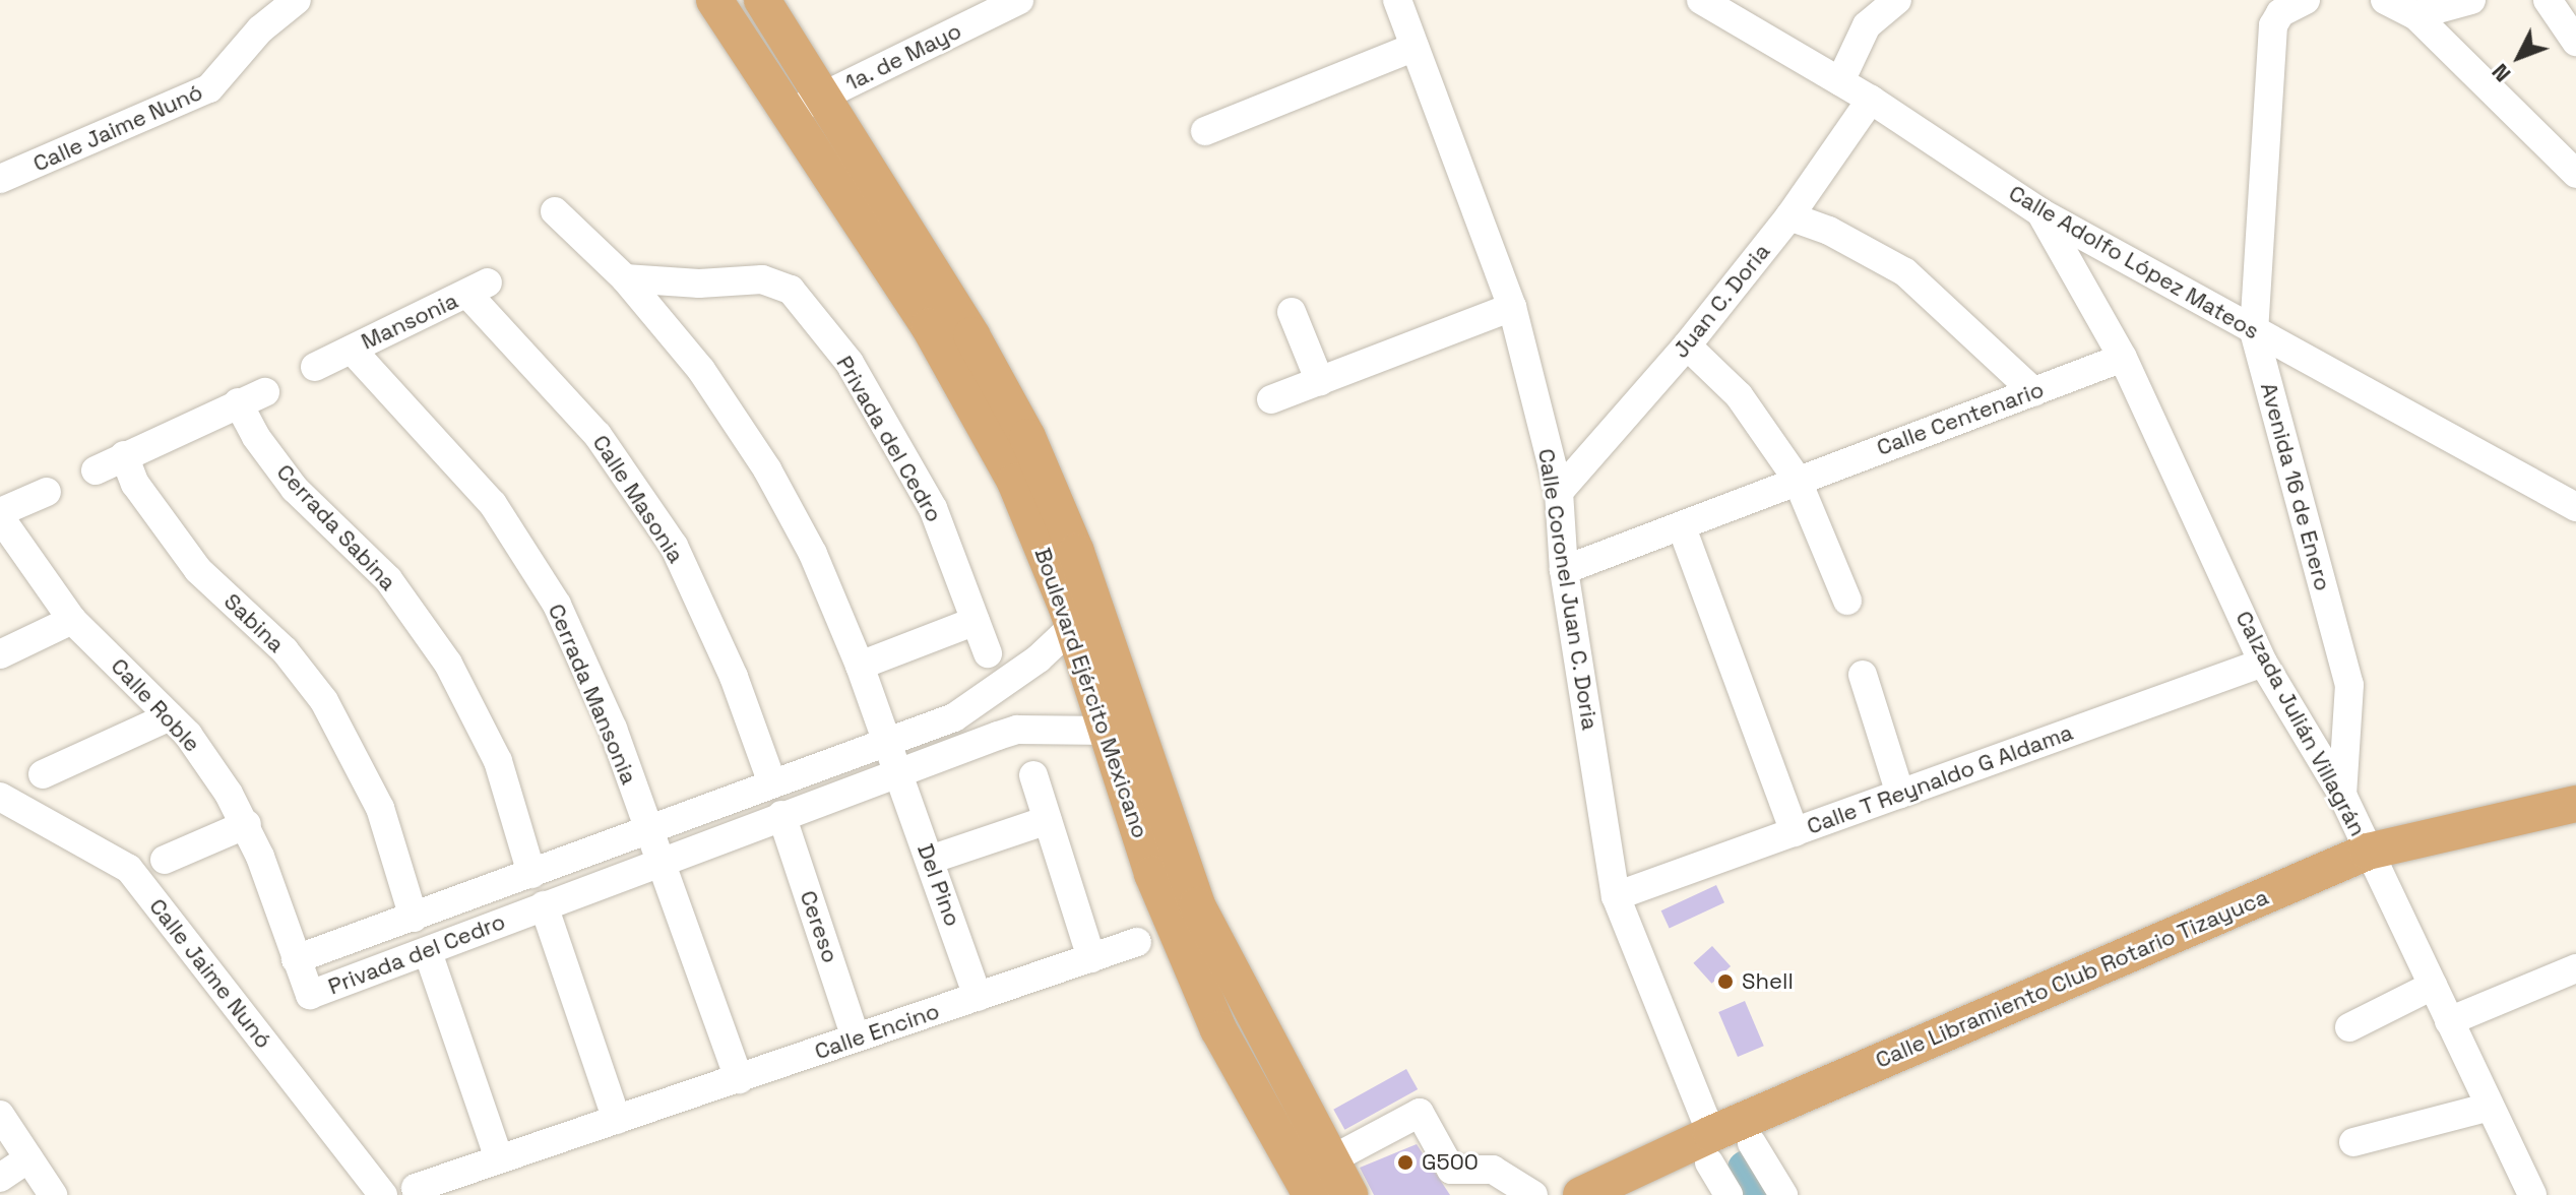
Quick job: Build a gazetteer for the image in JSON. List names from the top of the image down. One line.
{"streets":{"main road":["Boulevard Ejército Mexicano","Calle Libramiento Club Rotario Tizayuca"],"street":["1a. de Mayo","Calle Jaime Nunó","Calle Adolfo López Mateos","Juan C. Doria","Mansonia","Calle Centenario","Privada del Cedro","Avenida 16 de Enero","Calle Masonia","Cerrada Sabina","Calle Coronel Juan C. Doria","Sabina","Cerrada Mansonia","Calle Roble","Calzada Julián Villagrán","Calle T Reynaldo G Aldama","Del Pino","Cereso","Calle Encino"]},"crossings":[["1a. de Mayo","Boulevard Ejército Mexicano"],["Calle Adolfo López Mateos","Juan C. Doria"],["Calle Adolfo López Mateos","Avenida 16 de Enero"],["Calle Adolfo López Mateos","Calzada Julián Villagrán"],["Juan C. Doria","Calle Coronel Juan C. Doria"],["Mansonia","Calle Masonia"],["Mansonia","Cerrada Mansonia"],["Calle Centenario","Calle Coronel Juan C. Doria"],["Calle Centenario","Calzada Julián Villagrán"],["Privada del Cedro","Calle Masonia"],["Privada del Cedro","Cerrada Sabina"],["Privada del Cedro","Sabina"],["Privada del Cedro","Boulevard Ejército Mexicano"],["Privada del Cedro","Cerrada Mansonia"],["Privada del Cedro","Calle Roble"],["Privada del Cedro","Del Pino"],["Privada del Cedro","Cereso"],["Avenida 16 de Enero","Calzada Julián Villagrán"],["Cerrada Sabina","Sabina"],["Calle Coronel Juan C. Doria","Calle T Reynaldo G Aldama"],["Calle Coronel Juan C. Doria","Calle Libramiento Club Rotario Tizayuca"],["Calzada Julián Villagrán","Calle T Reynaldo G Aldama"],["Calzada Julián Villagrán","Calle Libramiento Club Rotario Tizayuca"],["Del Pino","Calle Encino"],["Cereso","Calle Encino"]],"places":["Shell","G500"],"north":"bottom left"}
